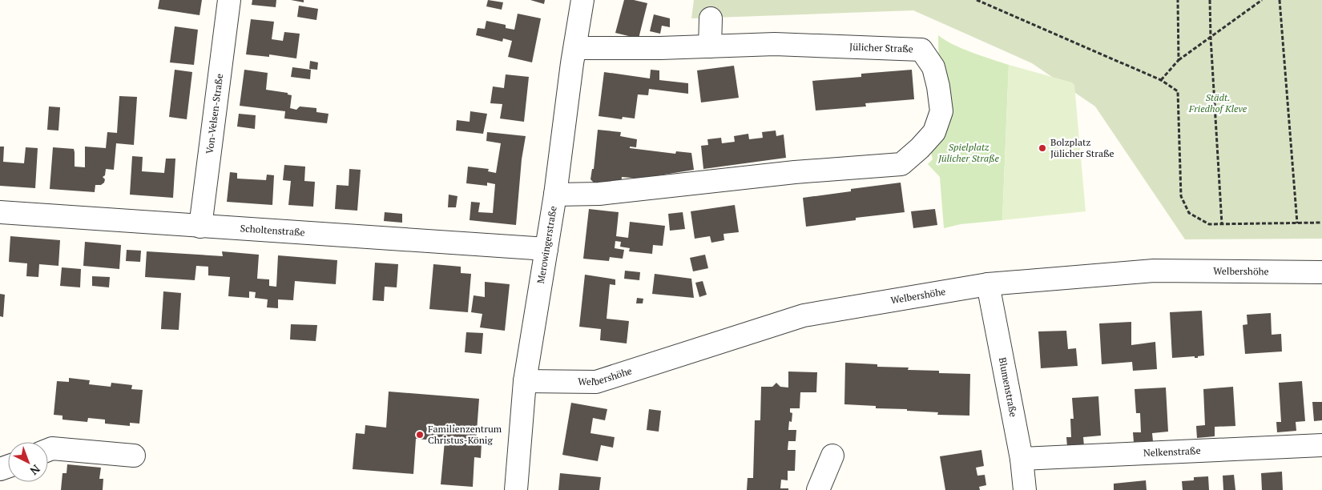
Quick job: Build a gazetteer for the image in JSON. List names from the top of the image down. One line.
{"streets":{"street":["Jülicher Straße","Von-Velsen-Straße","Scholtenstraße","Merowingerstraße","Welbershöhe","Blumenstraße","Nelkenstraße"]},"crossings":[["Jülicher Straße","Merowingerstraße"],["Von-Velsen-Straße","Scholtenstraße"],["Scholtenstraße","Merowingerstraße"],["Merowingerstraße","Welbershöhe"],["Welbershöhe","Blumenstraße"],["Blumenstraße","Nelkenstraße"]],"parks":["Städt. Friedhof Kleve","Spielplatz Jülicher Straße"],"places":["Bolzplatz Jülicher Straße","Familienzentrum Christus-König"],"north":"bottom right"}
